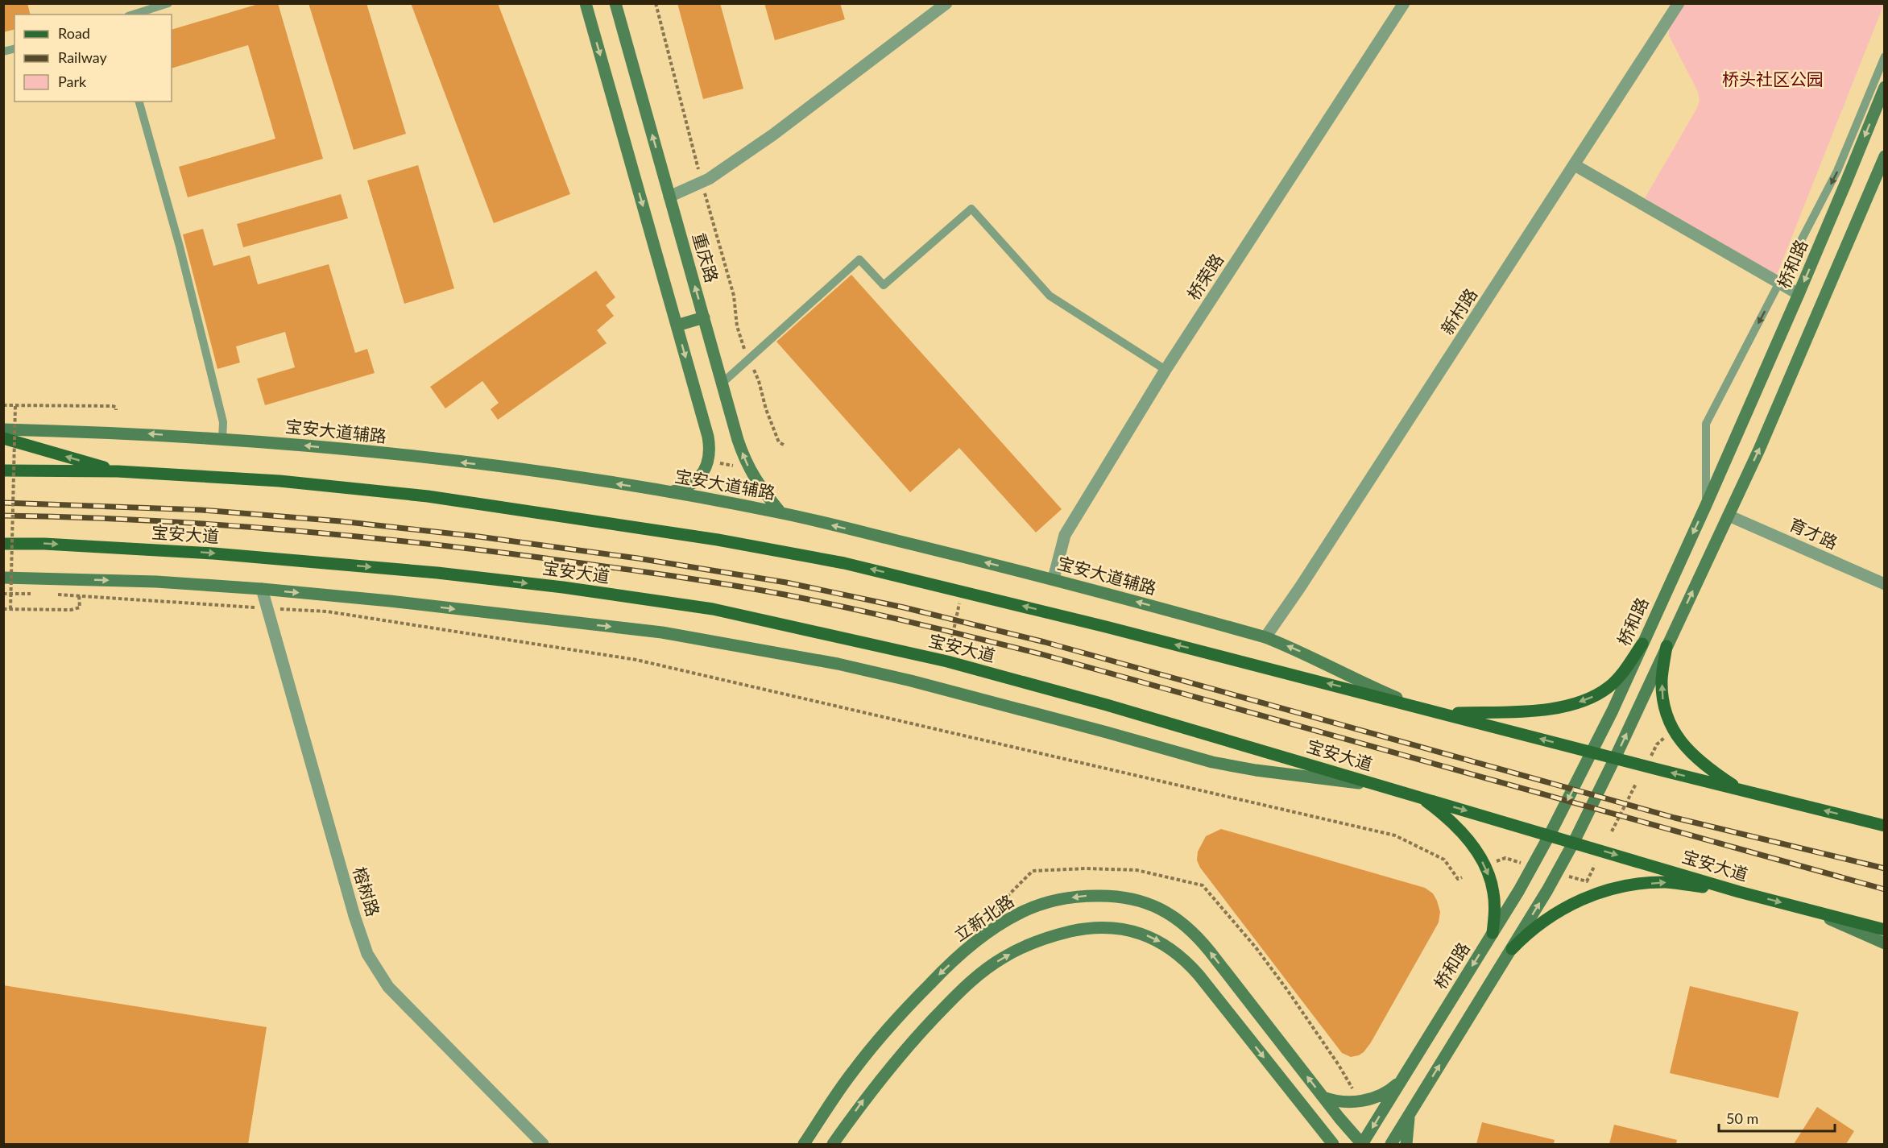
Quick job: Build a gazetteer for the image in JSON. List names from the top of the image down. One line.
{"streets":{"main road":["重庆路","桥和路","宝安大道辅路","宝安大道","立新北路"],"street":["桥荣路","新村路","育才路","榕树路"]},"crossings":[["重庆路","宝安大道辅路"],["桥和路","宝安大道"],["桥和路","立新北路"],["桥荣路","宝安大道辅路"],["新村路","宝安大道辅路"]],"parks":["桥头社区公园"],"legend":["Road","Railway","Park"],"scale_bar":"50 m"}
